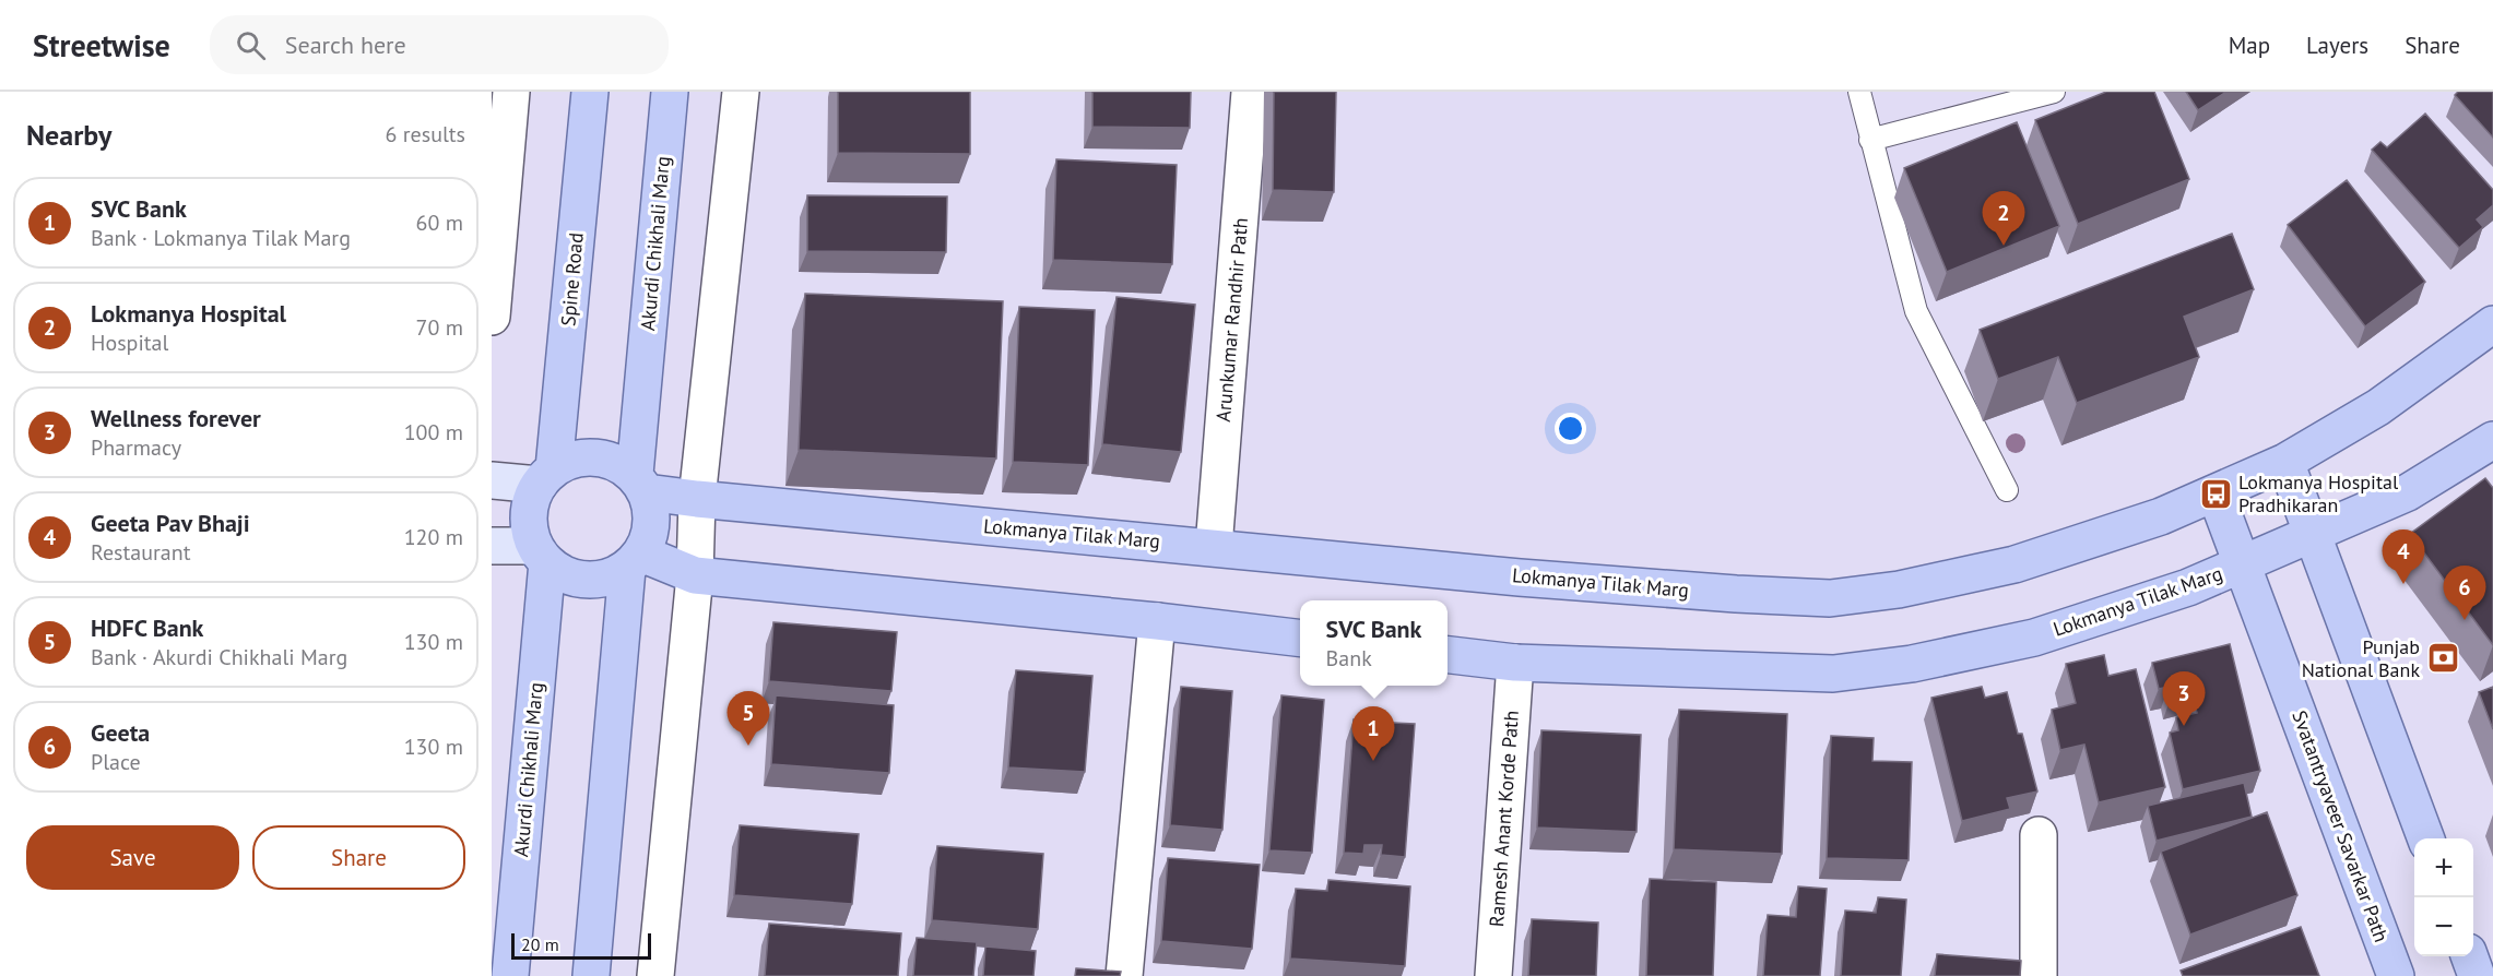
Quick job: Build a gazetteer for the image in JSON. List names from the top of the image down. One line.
{"streets":{"main road":["Akurdi Chikhali Marg","Spine Road","Lokmanya Tilak Marg","Svatantryaveer Savarkar Path"],"street":["Arunkumar Randhir Path","Ramesh Anant Korde Path"]},"crossings":[["Akurdi Chikhali Marg","Spine Road"],["Akurdi Chikhali Marg","Lokmanya Tilak Marg"],["Spine Road","Lokmanya Tilak Marg"],["Arunkumar Randhir Path","Lokmanya Tilak Marg"],["Lokmanya Tilak Marg","Ramesh Anant Korde Path"],["Lokmanya Tilak Marg","Svatantryaveer Savarkar Path"]],"places":{"bus stop":["Lokmanya Hospital Pradhikaran"],"bank":["Punjab National Bank"]},"scale_bar":"20 m","page":{"header":"Streetwise","search":"Search here","nav":["Map","Layers","Share"],"heading":["Nearby","6 results"],"list":[{"mark":"1","name":"SVC Bank","note":"Bank · Lokmanya Tilak Marg","value":"60 m"},{"mark":"2","name":"Lokmanya Hospital","note":"Hospital","value":"70 m"},{"mark":"3","name":"Wellness forever","note":"Pharmacy","value":"100 m"},{"mark":"4","name":"Geeta Pav Bhaji","note":"Restaurant","value":"120 m"},{"mark":"5","name":"HDFC Bank","note":"Bank · Akurdi Chikhali Marg","value":"130 m"},{"mark":"6","name":"Geeta","note":"Place","value":"130 m"}],"pins":["2","4","6","3","5","1"],"popup":["SVC Bank","Bank"],"buttons":["Save","Share"],"map_buttons":["+","−"],"scale":"20 m"}}
